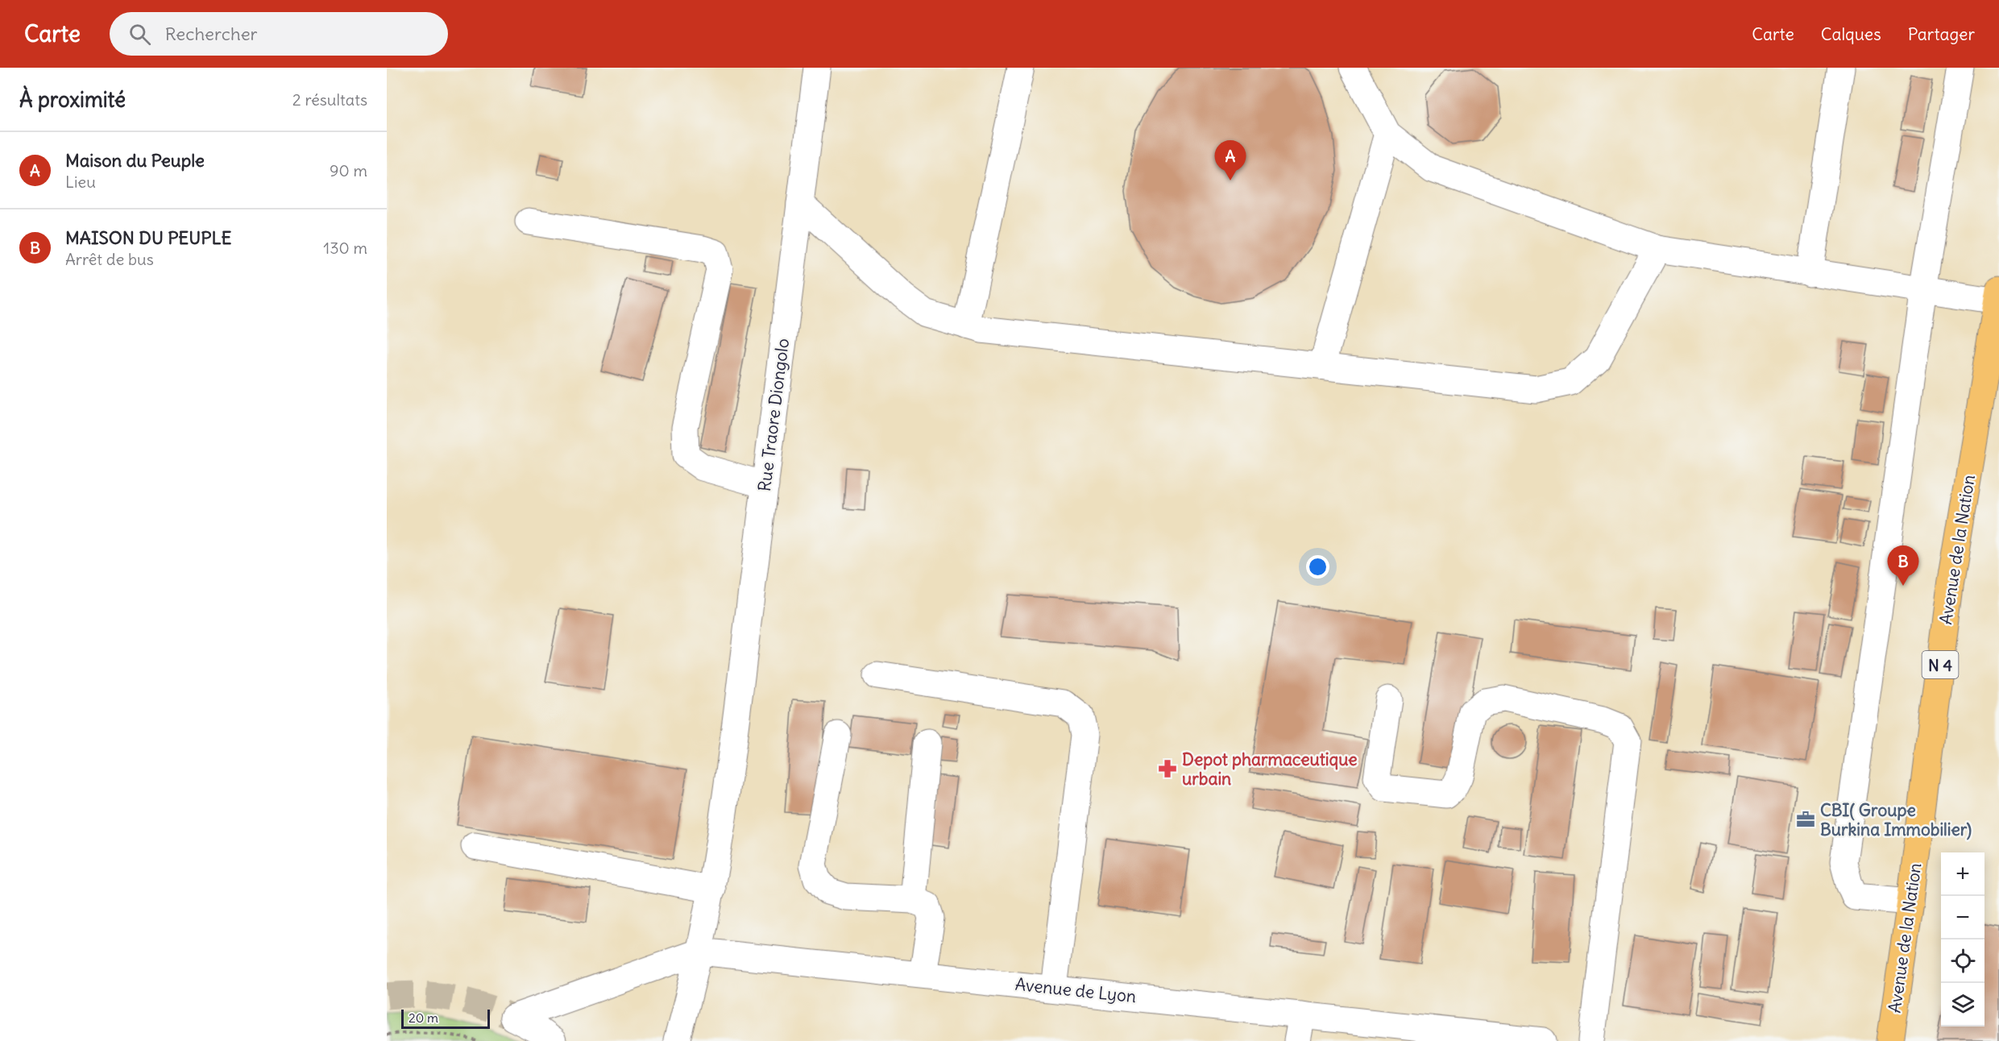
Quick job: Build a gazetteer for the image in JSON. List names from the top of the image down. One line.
{"streets":{"highway":["Avenue de la Nation","N 4"],"street":["Rue Traore Diongolo","Avenue de Lyon"]},"crossings":[["Rue Traore Diongolo","Avenue de Lyon"]],"places":{"pharmacy":["Depot pharmaceutique urbain"],"office":["CBI( Groupe Burkina Immobilier)"]},"scale_bar":"20 m","page":{"header":"Carte","search":"Rechercher","nav":["Carte","Calques","Partager"],"heading":["À proximité","2 résultats"],"list":[{"mark":"A","name":"Maison du Peuple","note":"Lieu","value":"90 m"},{"mark":"B","name":"MAISON DU PEUPLE","note":"Arrêt de bus","value":"130 m"}],"pins":["A","B"],"map_buttons":["+","−"],"scale":"20 m"}}
